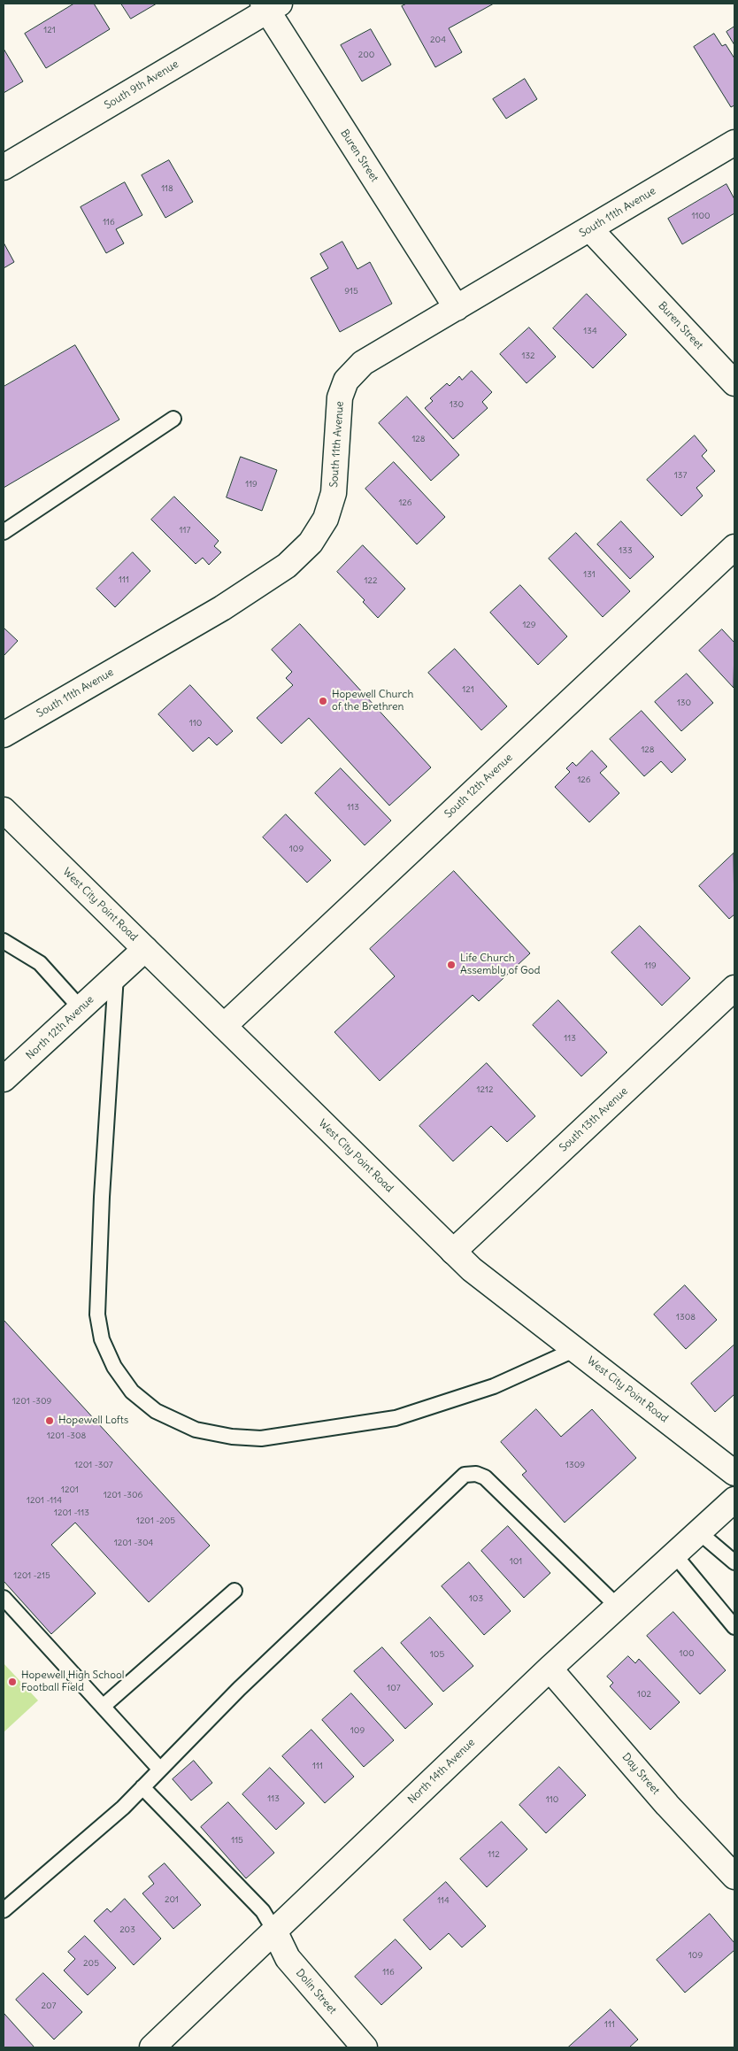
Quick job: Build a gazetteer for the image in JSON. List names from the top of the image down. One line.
{"streets":{"street":["South 9th Avenue","Buren Street","South 11th Avenue","South 12th Avenue","West City Point Road","North 12th Avenue","South 13th Avenue","North 14th Avenue","Day Street","Dolin Street"]},"crossings":[["South 9th Avenue","Buren Street"],["Buren Street","South 11th Avenue"],["South 12th Avenue","West City Point Road"],["West City Point Road","North 12th Avenue"],["West City Point Road","South 13th Avenue"],["North 14th Avenue","Day Street"],["North 14th Avenue","Dolin Street"]],"places":["Hopewell Church of the Brethren","Life Church Assembly of God","Hopewell Lofts","Hopewell High School Football Field"],"house_numbers":["121","204","200","118","1100","116","915","134","132","130","128","137","119","126","117","133","131","111","122","129","121","130","110","128","126","113","109","119","113","1212","1308","1201 -309","1201 -308","1201 -307","1309","1201","1201 -306","1201 -114","1201 -113","1201 -205","1201 -304","101","1201 -215","103","100","105","107","102","109","111","113","110","115","112","201","114","203","109","205","116","207","111"]}
